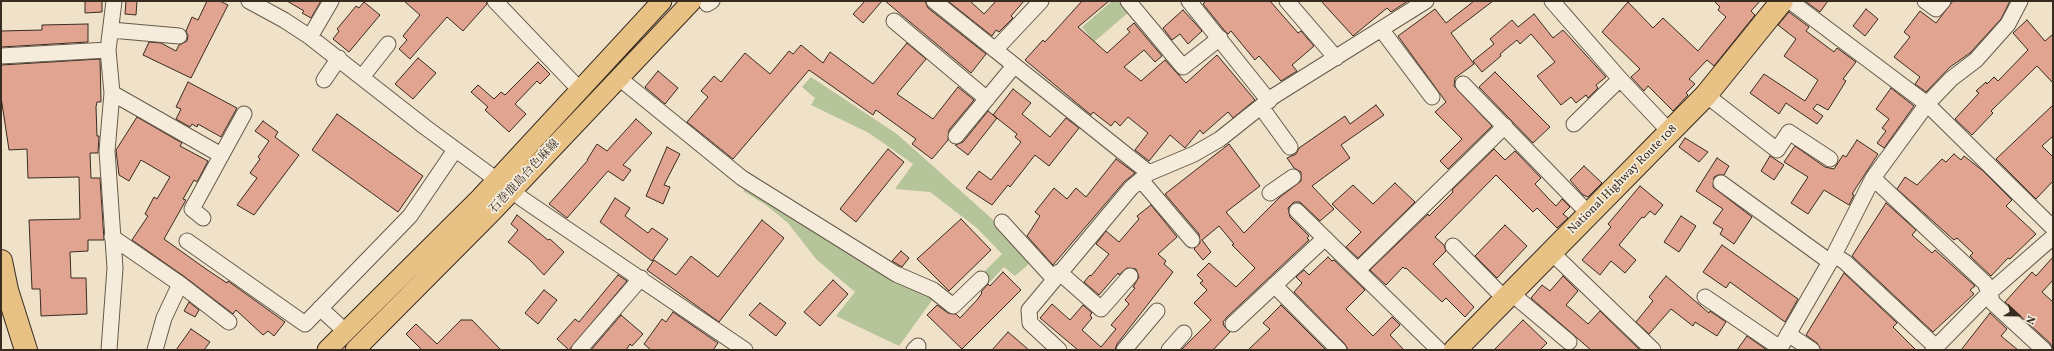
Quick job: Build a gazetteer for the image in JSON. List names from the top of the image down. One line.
{"streets":{"highway":["National Highway Route 108"],"main road":["石巻鹿島台色麻線"]},"north":"right"}
